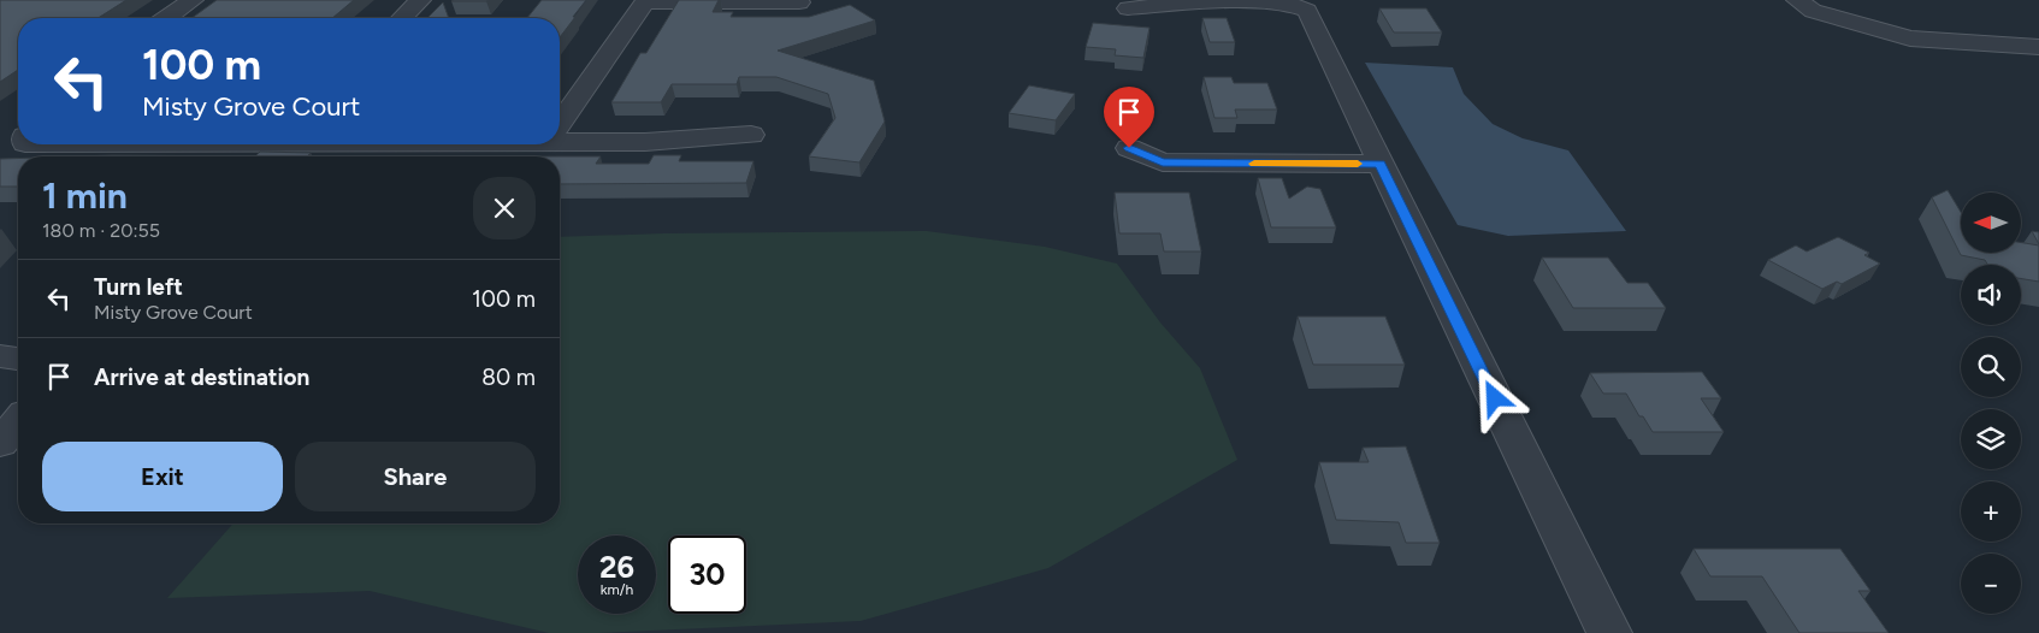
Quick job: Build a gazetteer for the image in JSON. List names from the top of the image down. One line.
{"north":"left","page":{"turn":["100 m","Misty Grove Court"],"heading":["1 min","180 m · 20:55"],"map_buttons":["+","−"],"list":[{"name":"Turn left","note":"Misty Grove Court","value":"100 m"},{"name":"Arrive at destination","value":"80 m"}],"buttons":["Exit","Share"],"speed":"26 km/h","limit":"30"}}
